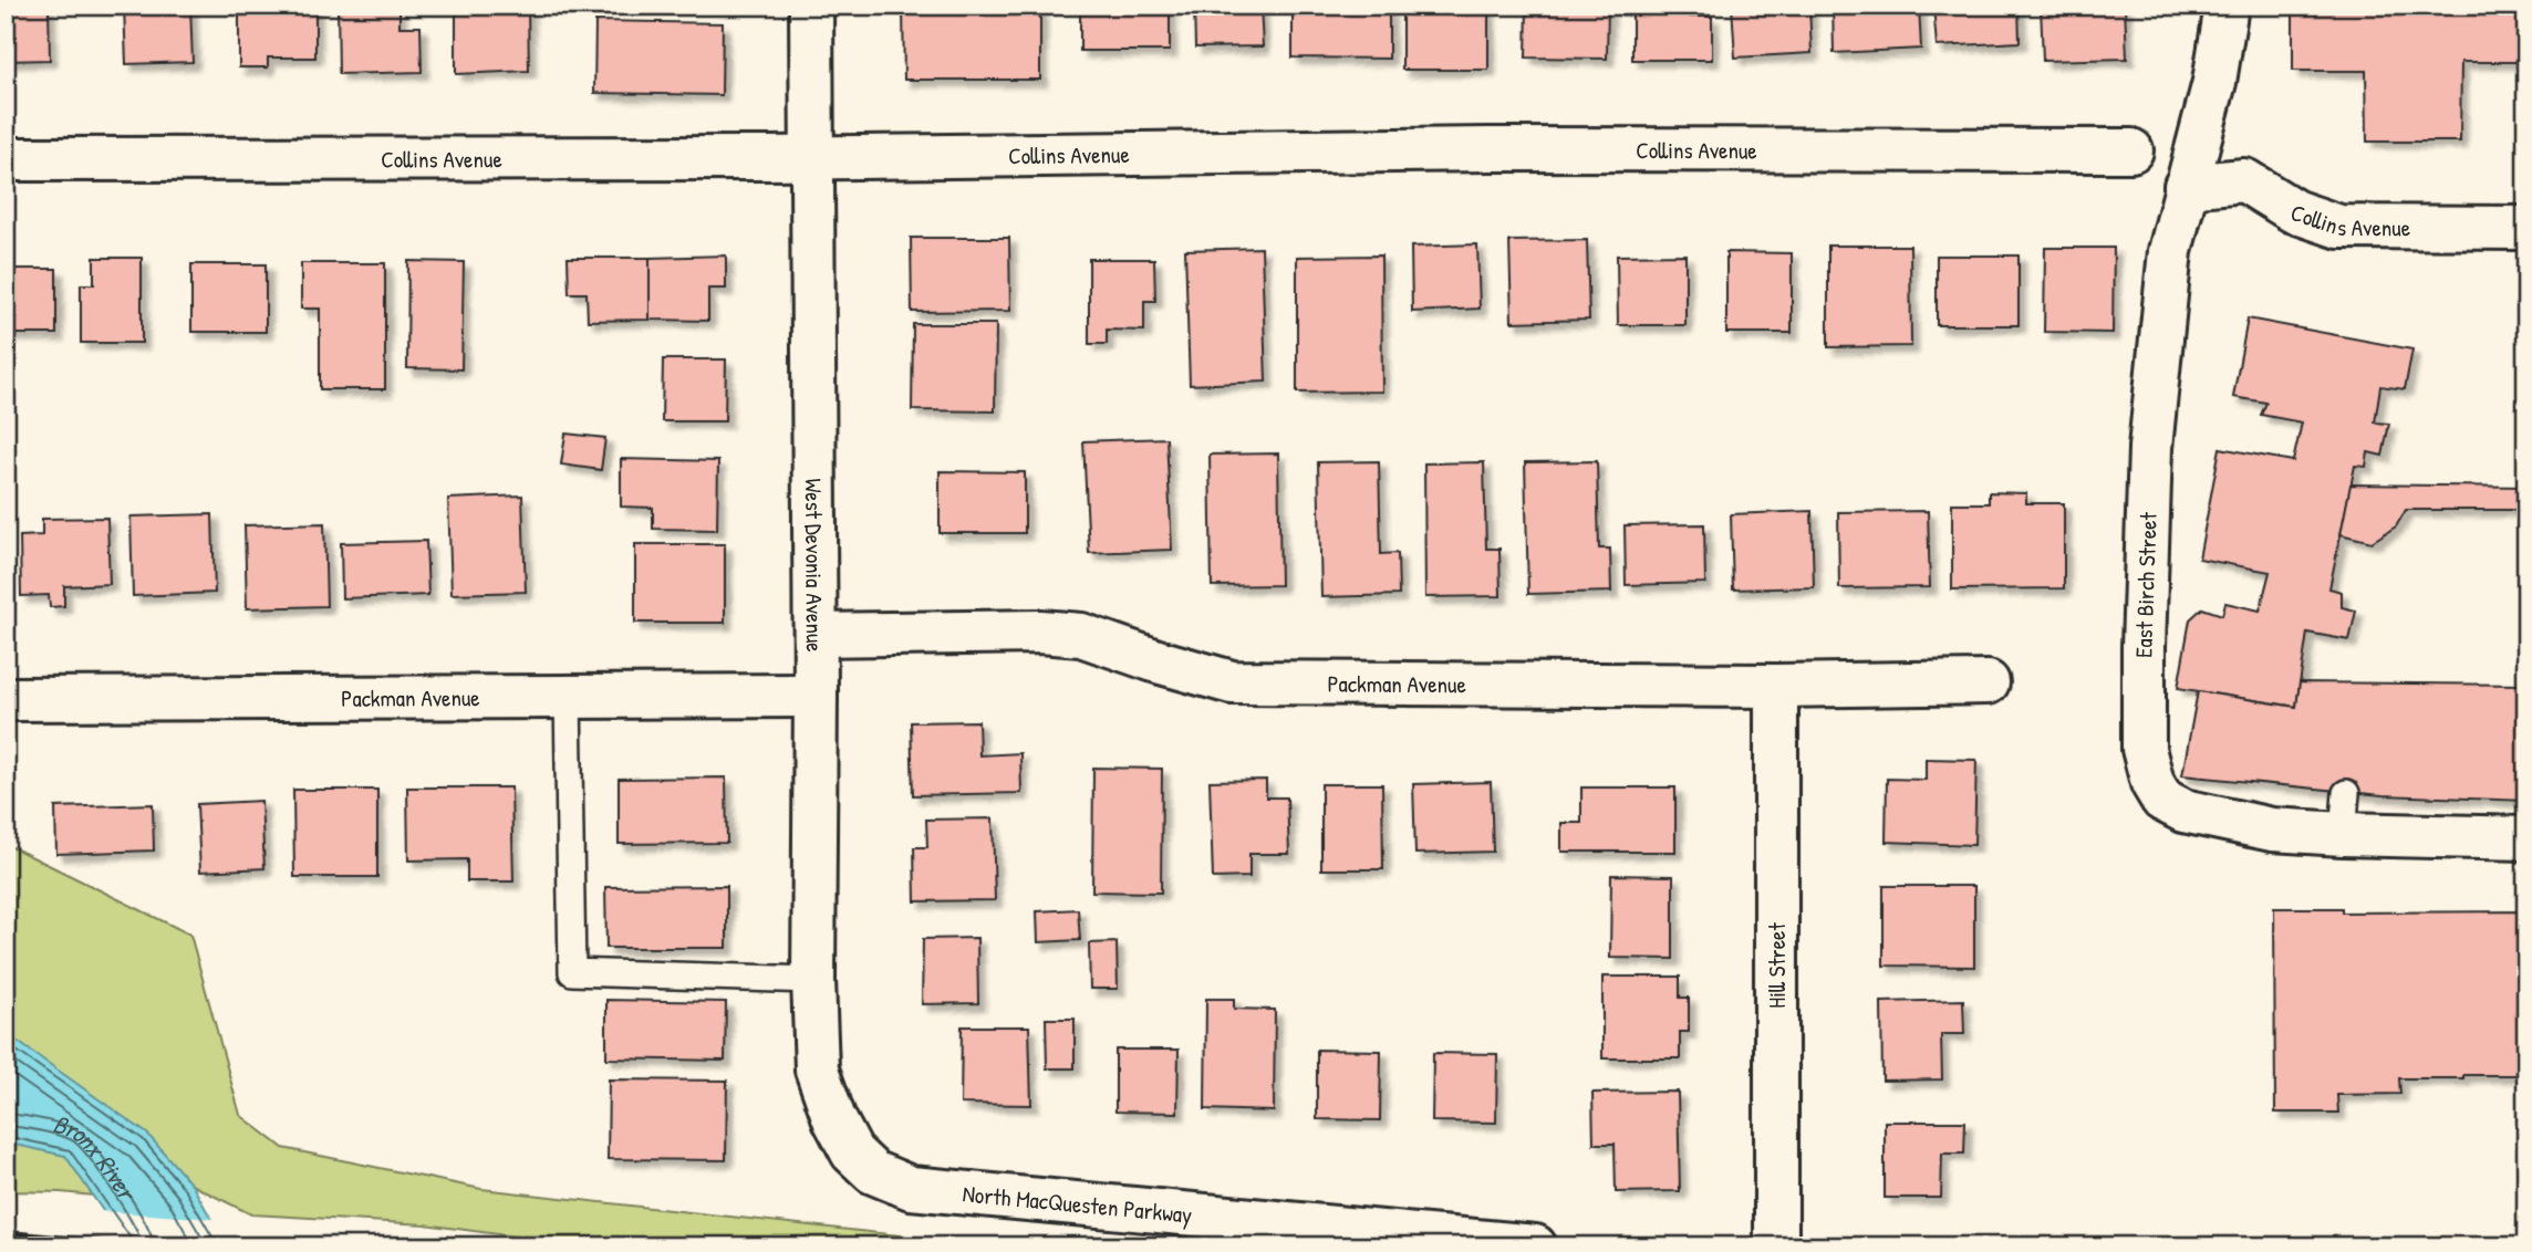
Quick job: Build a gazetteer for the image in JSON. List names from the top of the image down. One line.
{"streets":{"street":["Collins Avenue","West Devonia Avenue","East Birch Street","Packman Avenue","Hill Street","North MacQuesten Parkway"]},"crossings":[["Collins Avenue","West Devonia Avenue"],["Collins Avenue","East Birch Street"],["West Devonia Avenue","Packman Avenue"],["West Devonia Avenue","North MacQuesten Parkway"],["Packman Avenue","Hill Street"]],"water":["Bronx River"]}
